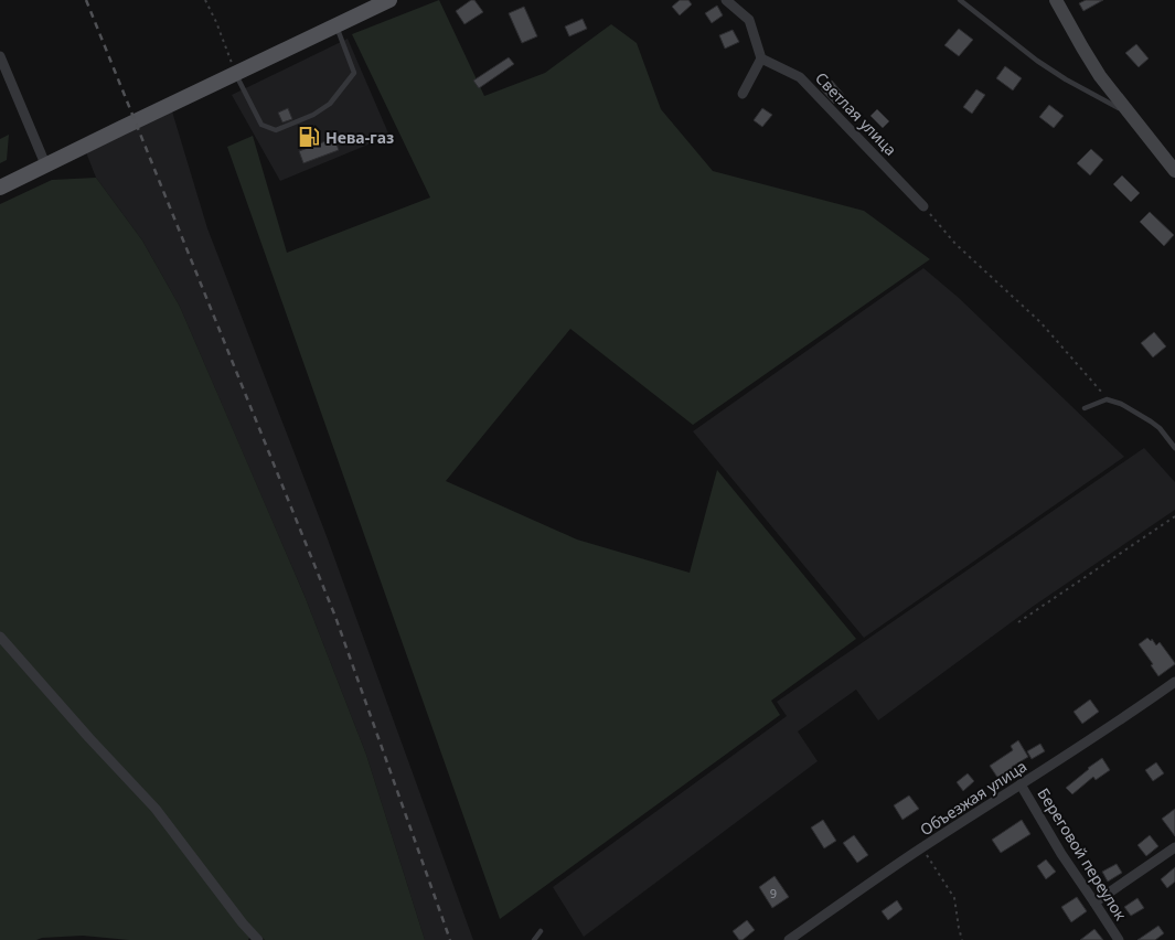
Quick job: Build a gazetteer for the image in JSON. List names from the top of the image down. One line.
{"streets":{"street":["Светлая улица","Объезжая улица","Береговой переулок"]},"crossings":[["Объезжая улица","Береговой переулок"]],"places":{"fuel station":["Нева-газ"]},"house_numbers":["9"]}
